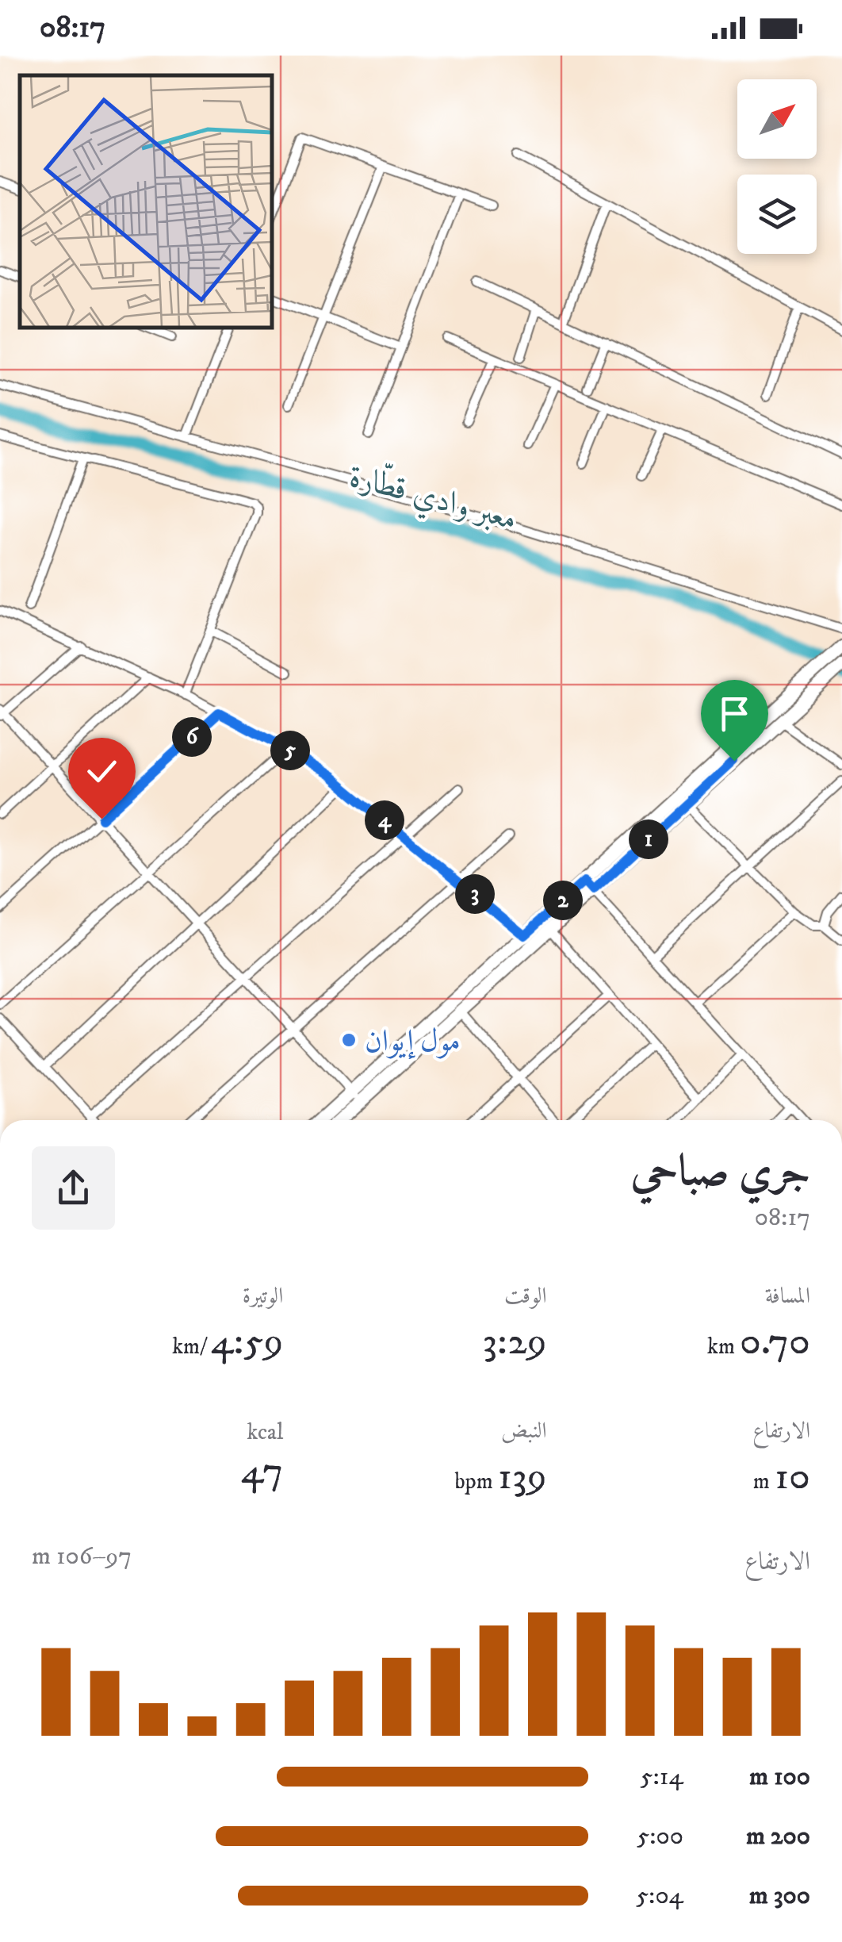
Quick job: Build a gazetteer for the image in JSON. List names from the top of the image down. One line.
{"water":["معبر وادي قطّارة"],"places":["مول إيوان"],"north":"top right","page":{"status":"08:17","pins":["6","5","4","1","3","2"],"heading":["جري صباحي","08:17"],"stats":[["المسافة","0.70 km"],["الوقت","3:29"],["الوتيرة","4:59 /km"],["الارتفاع","10 m"],["النبض","139 bpm"],["kcal","47"]],"chart":["الارتفاع","97–106 m"],"list":[{"name":"100 m","note":"5:14"},{"name":"200 m","note":"5:00"},{"name":"300 m","note":"5:04"}]}}
